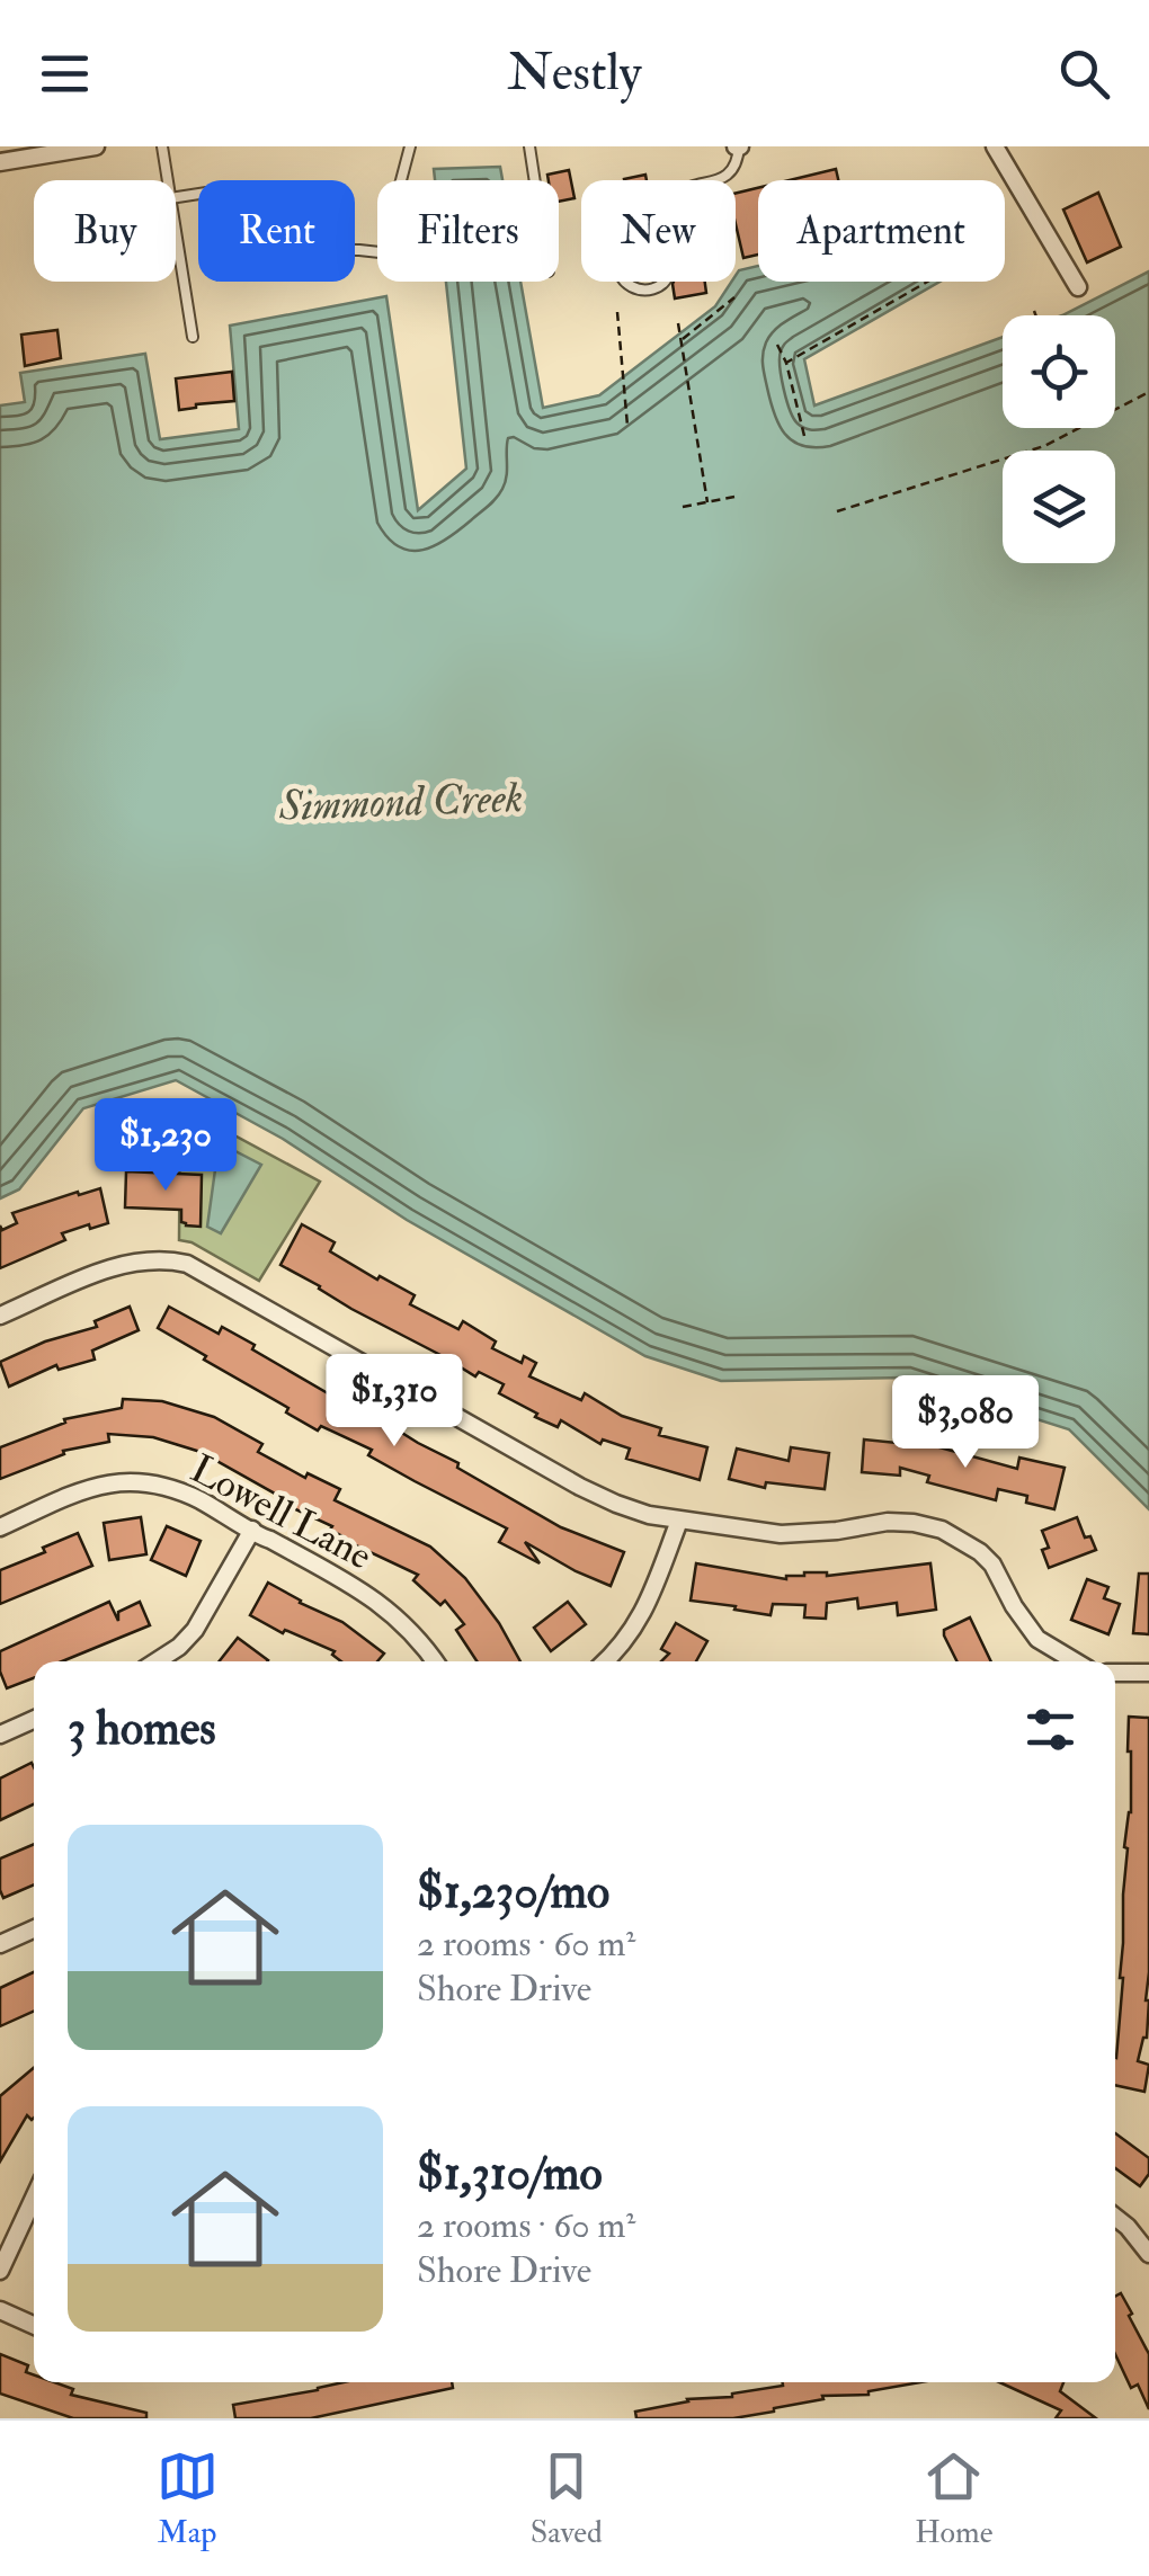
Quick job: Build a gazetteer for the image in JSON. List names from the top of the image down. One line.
{"streets":{"street":["Lowell Lane"]},"water":["Simmond Creek"],"page":{"header":"Nestly","chip":["Buy","Rent","Filters","New","Apartment"],"price":["$1,230","$1,310","$3,080"],"heading":"3 homes","list":[{"name":"$1,230/mo","note":"2 rooms · 60 m² · Shore Drive"},{"name":"$1,310/mo","note":"2 rooms · 60 m² · Shore Drive"}],"tabs":["Map","Saved","Home"]}}
